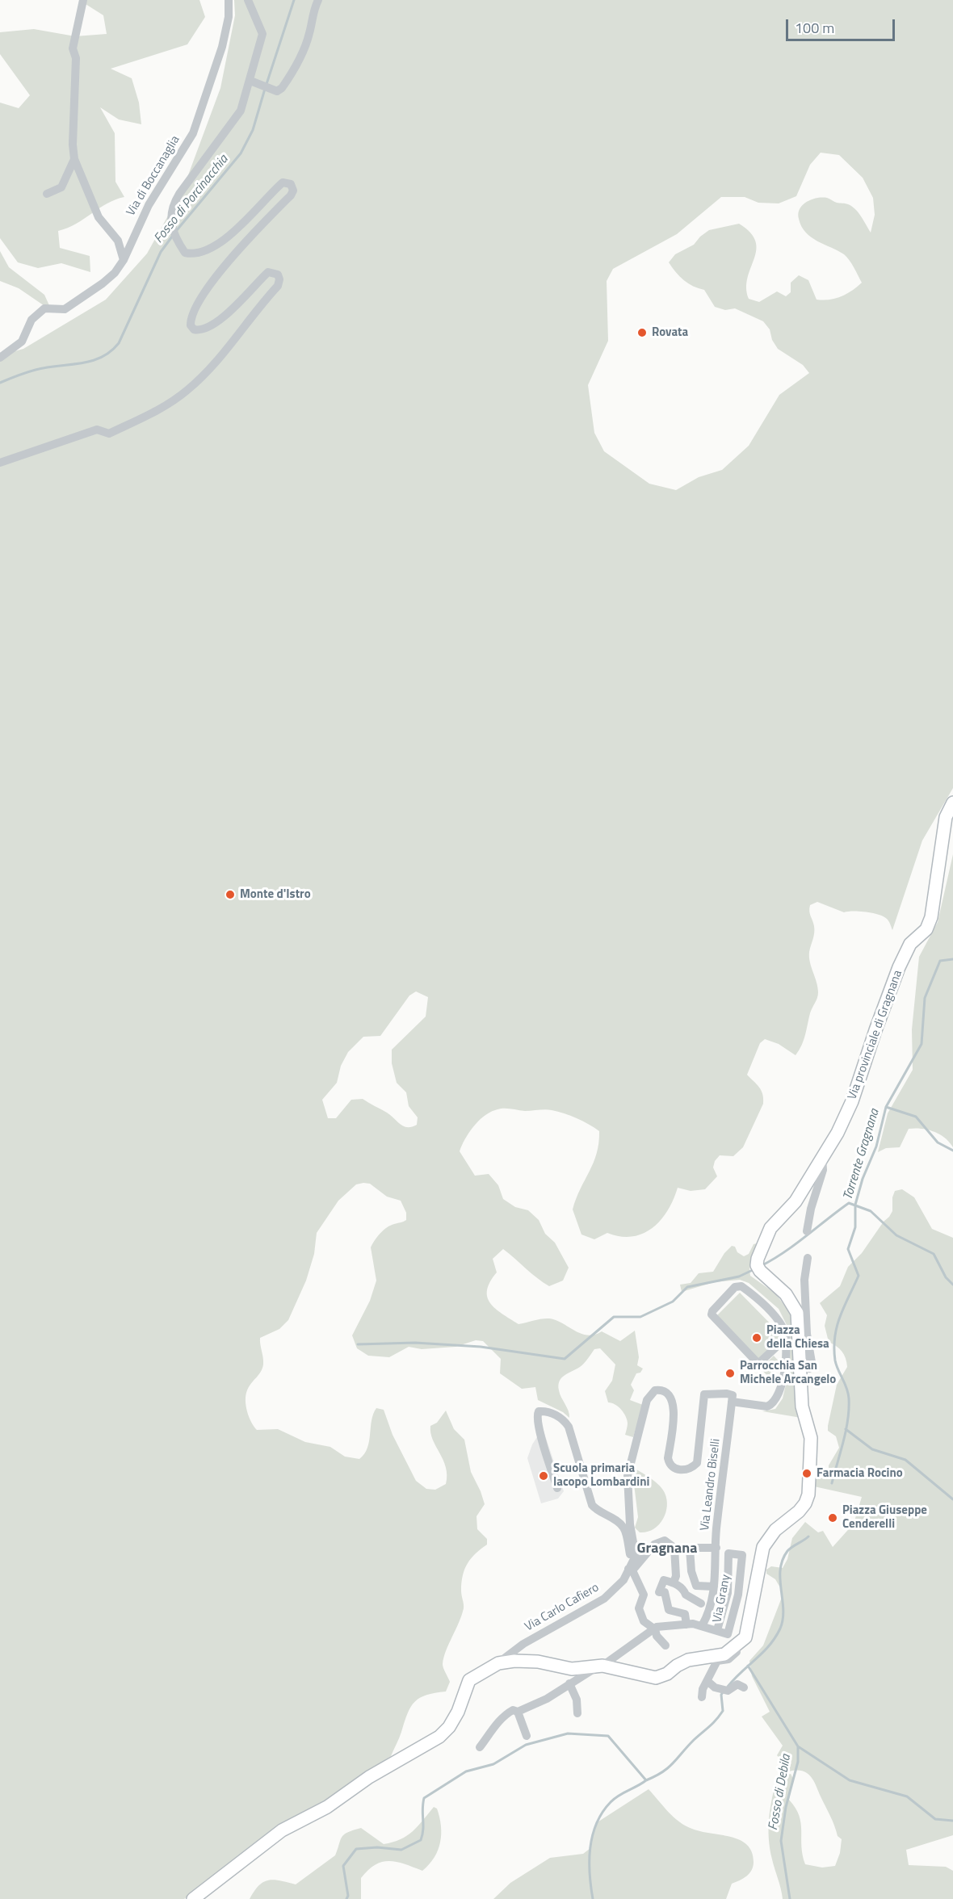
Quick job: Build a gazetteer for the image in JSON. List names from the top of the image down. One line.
{"streets":{"main road":["Via provinciale di Gragnana"],"street":["Via di Boccanaglia","Via Leandro Biselli","Via Grany","Via Carlo Cafiero"]},"crossings":[["Via Leandro Biselli","Via Grany"]],"districts":["Gragnana"],"water":["Fosso di Porcinacchia","Torrente Gragnana","Fosso di Debila"],"places":["Rovata","Monte d'Istro","Piazza della Chiesa","Parrocchia San Michele Arcangelo","Farmacia Rocino","Scuola primaria Iacopo Lombardini","Piazza Giuseppe Cenderelli"],"scale_bar":"100 m"}
